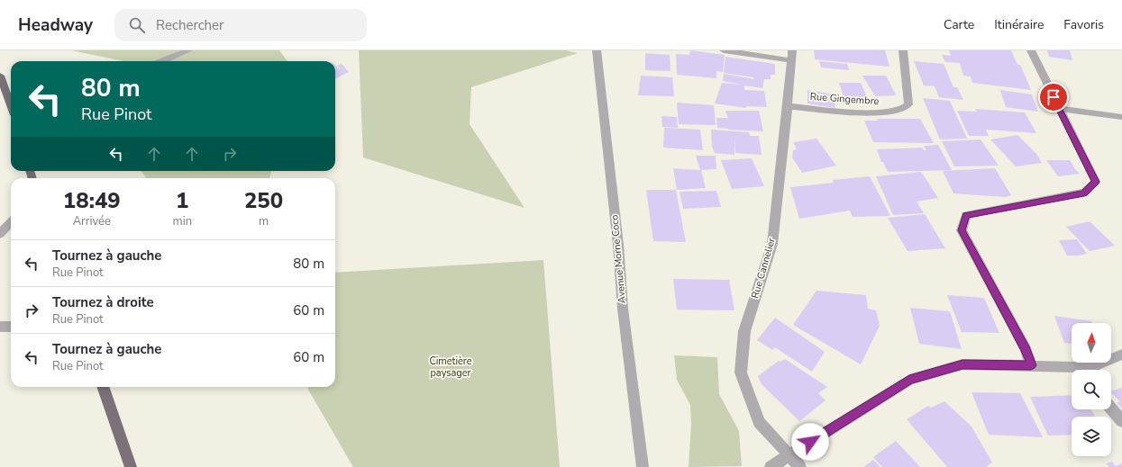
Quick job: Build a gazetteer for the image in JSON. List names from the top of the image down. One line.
{"streets":{"street":["Rue Gingembre","Avenue Morne Coco","Rue Cannelier"]},"crossings":[["Rue Gingembre","Rue Cannelier"]],"parks":["Cimetière paysager"],"north":"top","page":{"header":"Headway","search":"Rechercher","nav":["Carte","Itinéraire","Favoris"],"turn":["80 m","Rue Pinot"],"eta":["18:49","Arrivée","1","min","250","m"],"list":[{"name":"Tournez à gauche","note":"Rue Pinot","value":"80 m"},{"name":"Tournez à droite","note":"Rue Pinot","value":"60 m"},{"name":"Tournez à gauche","note":"Rue Pinot","value":"60 m"}]}}
